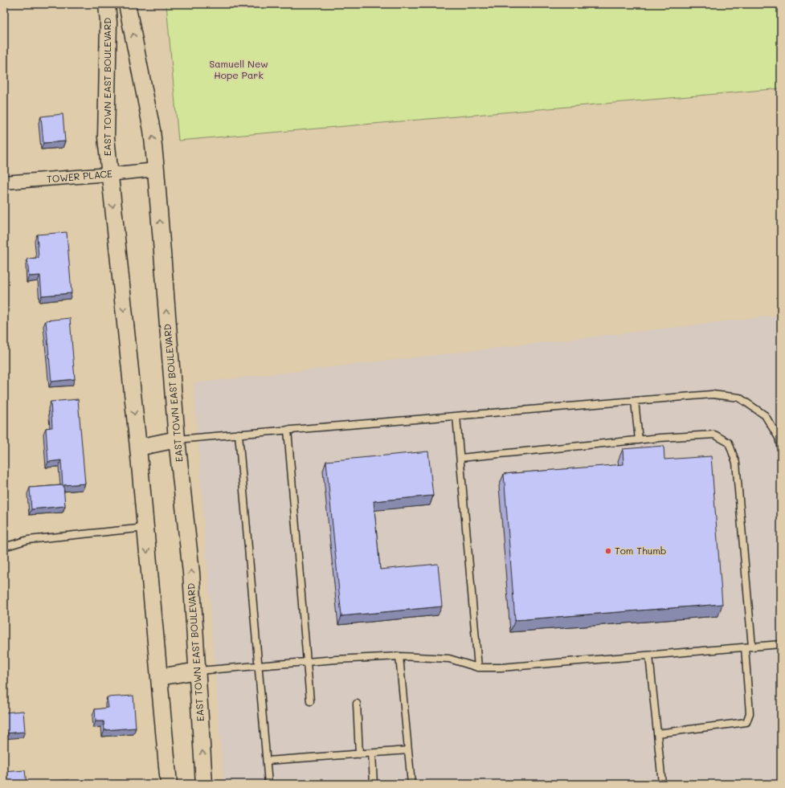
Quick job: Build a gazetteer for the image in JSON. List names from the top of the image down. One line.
{"streets":{"street":["EAST TOWN EAST BOULEVARD","TOWER PLACE"]},"crossings":[["EAST TOWN EAST BOULEVARD","TOWER PLACE"]],"parks":["Samuell New Hope Park"],"places":["Tom Thumb"]}
